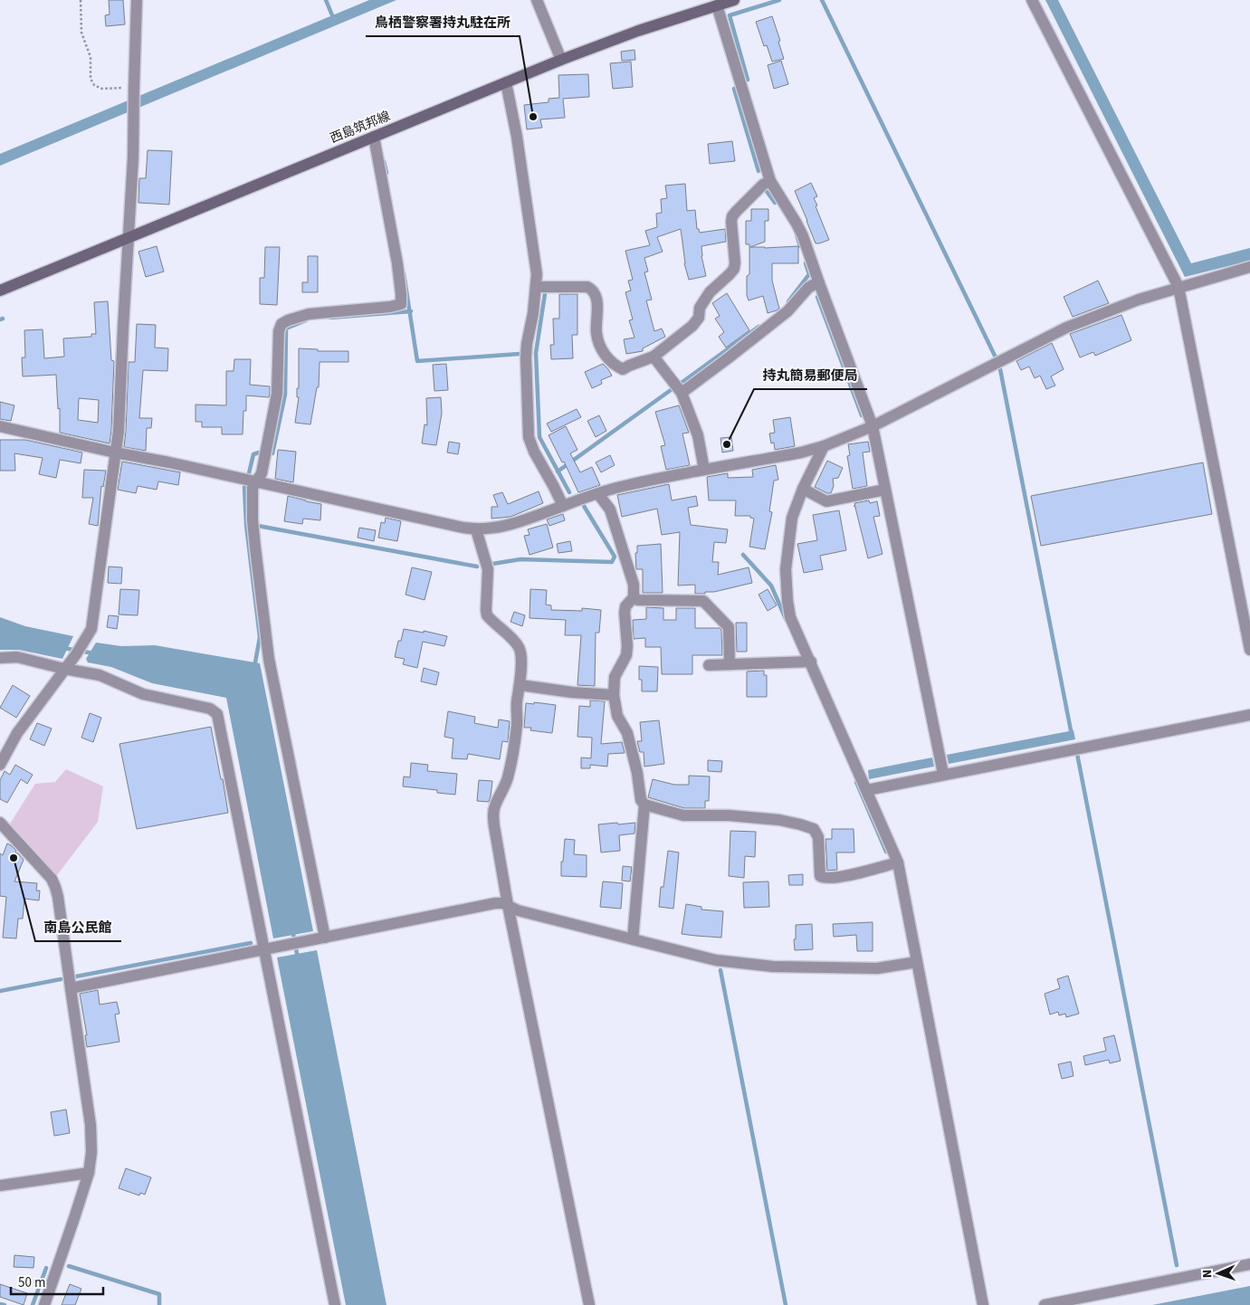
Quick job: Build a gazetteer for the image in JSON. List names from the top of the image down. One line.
{"streets":{"main road":["西島筑邦線"]},"places":["鳥栖警察署持丸駐在所","持丸簡易郵便局","南島公民館"],"scale_bar":"50 m","north":"left"}
